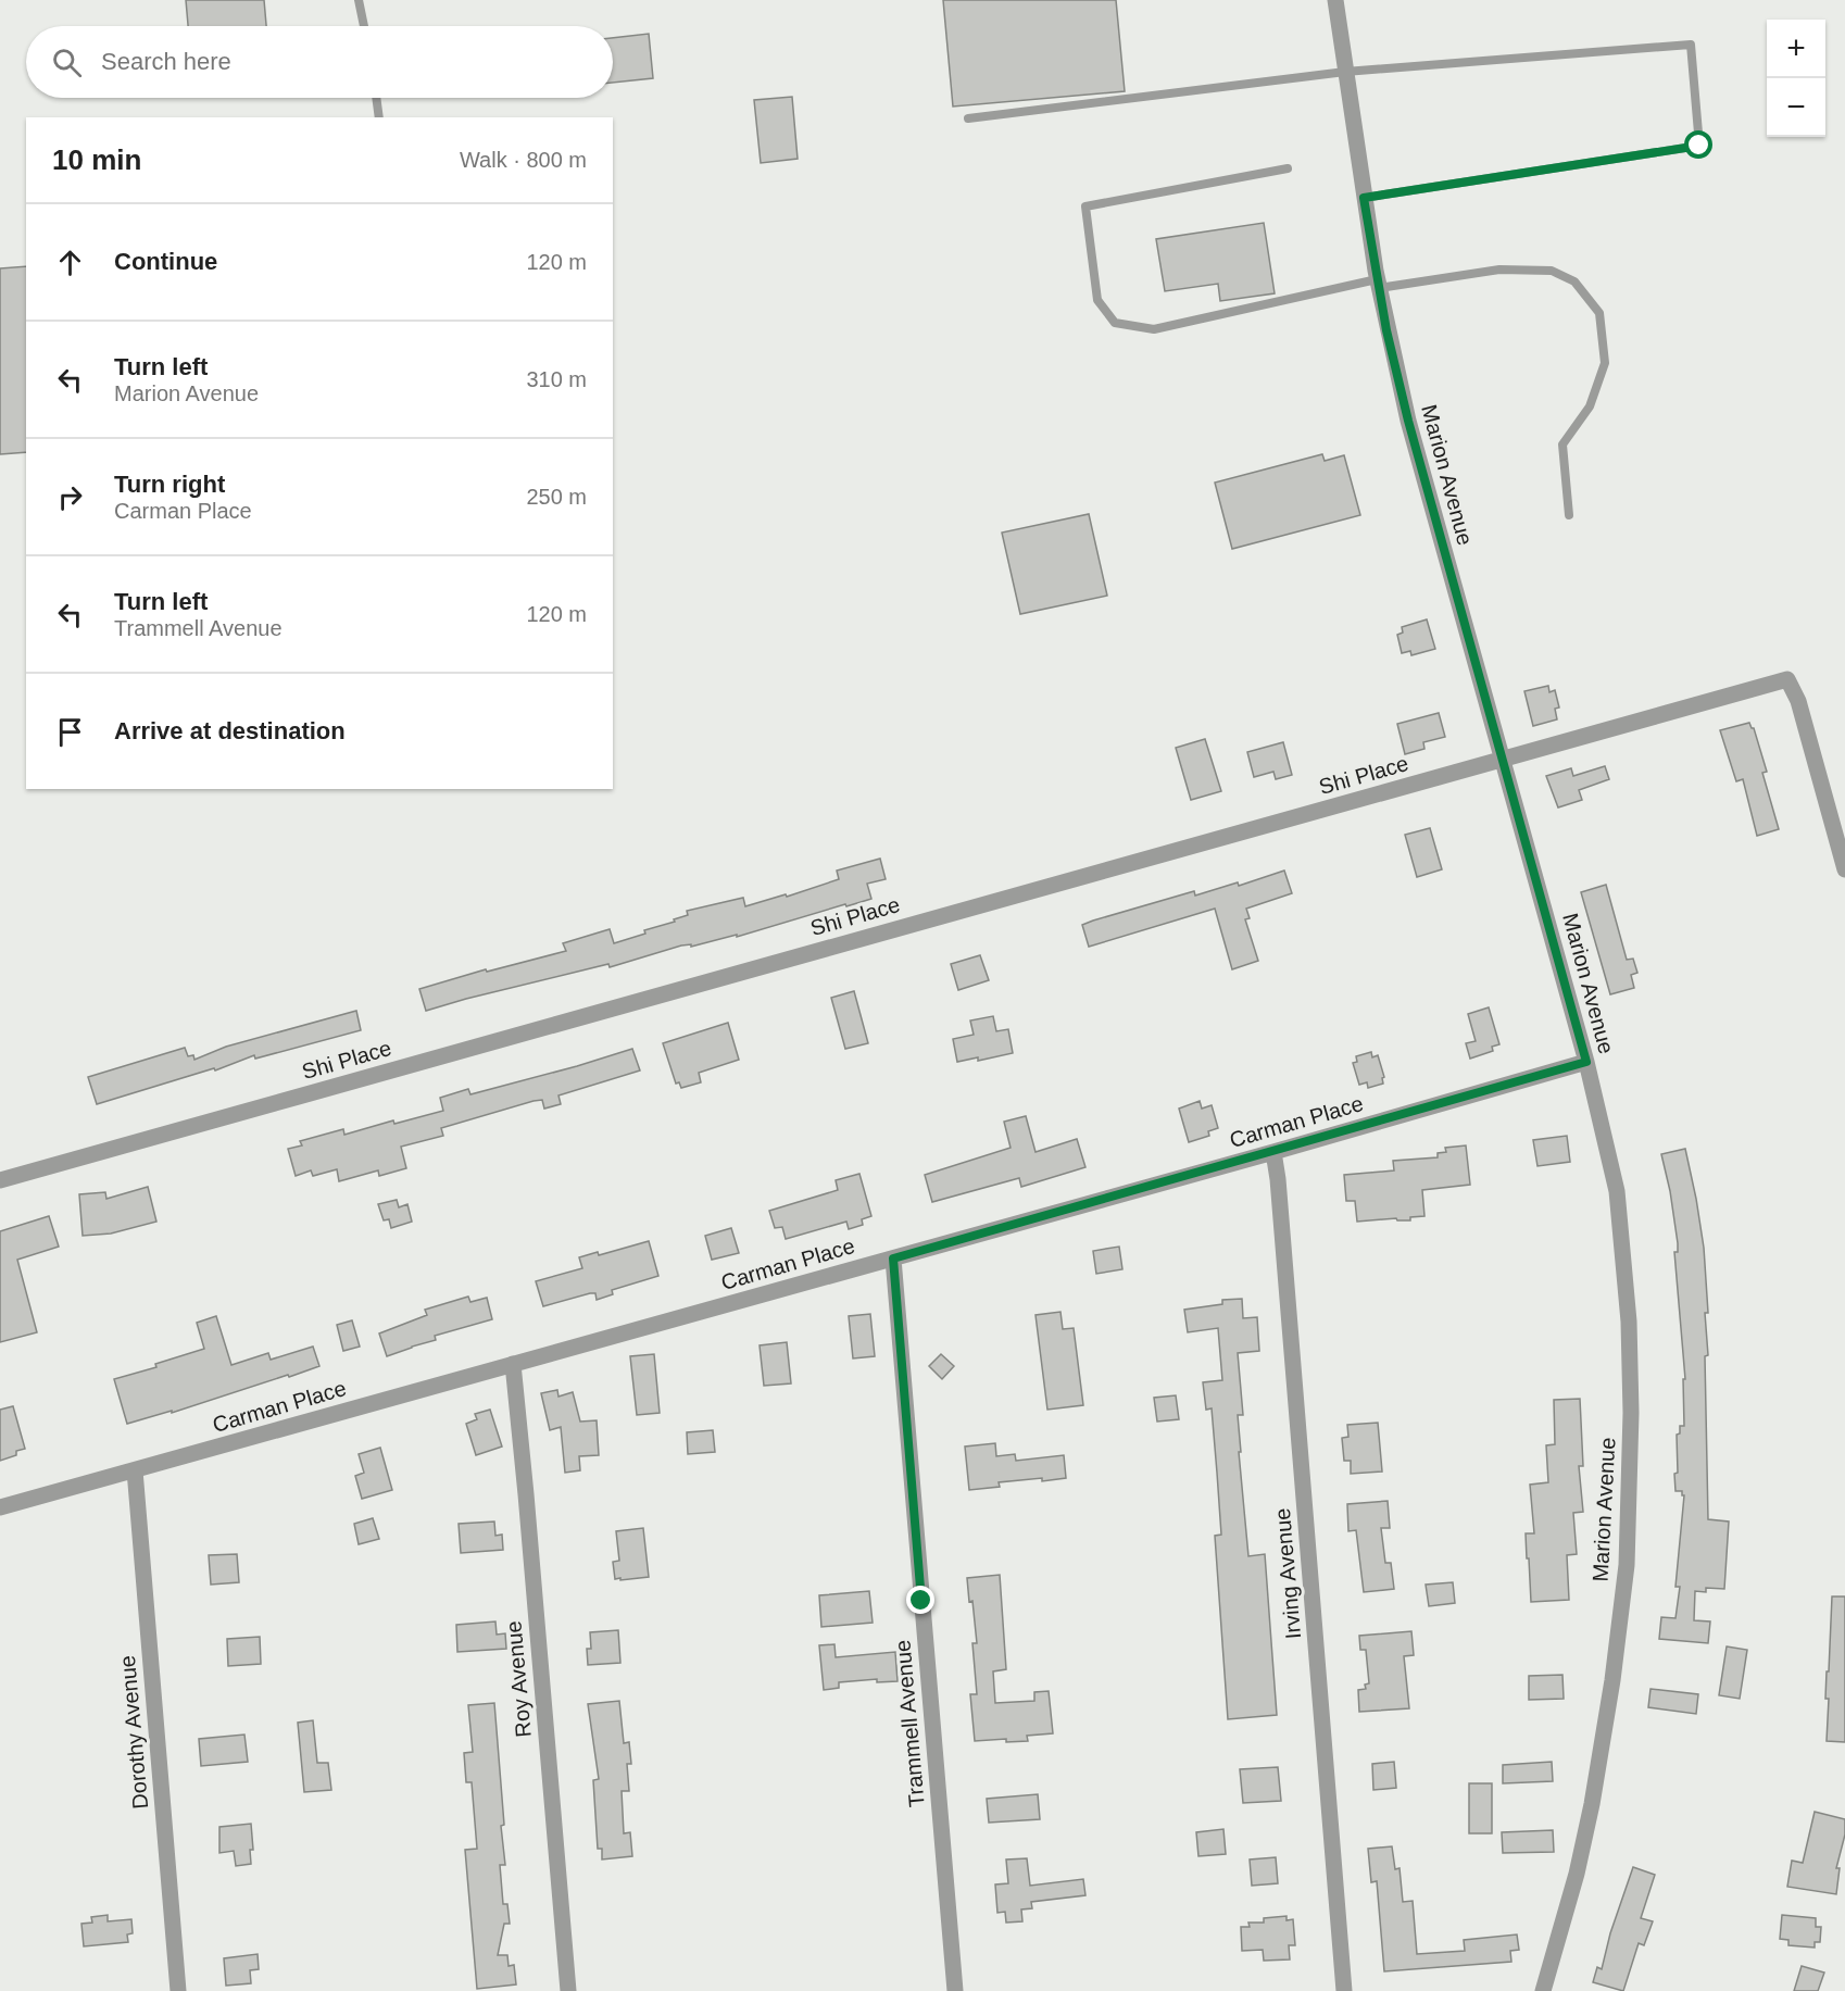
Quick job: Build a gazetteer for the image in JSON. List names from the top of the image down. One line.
{"streets":{"street":["Marion Avenue","Shi Place","Carman Place","Irving Avenue","Roy Avenue","Trammell Avenue","Dorothy Avenue"]},"crossings":[["Marion Avenue","Shi Place"],["Marion Avenue","Carman Place"],["Carman Place","Irving Avenue"],["Carman Place","Roy Avenue"],["Carman Place","Trammell Avenue"],["Carman Place","Dorothy Avenue"]],"page":{"map_buttons":["+","−"],"search":"Search here","heading":["10 min","Walk · 800 m"],"list":[["Continue","120 m"],["Turn left","Marion Avenue","310 m"],["Turn right","Carman Place","250 m"],["Turn left","Trammell Avenue","120 m"],"Arrive at destination"]}}
